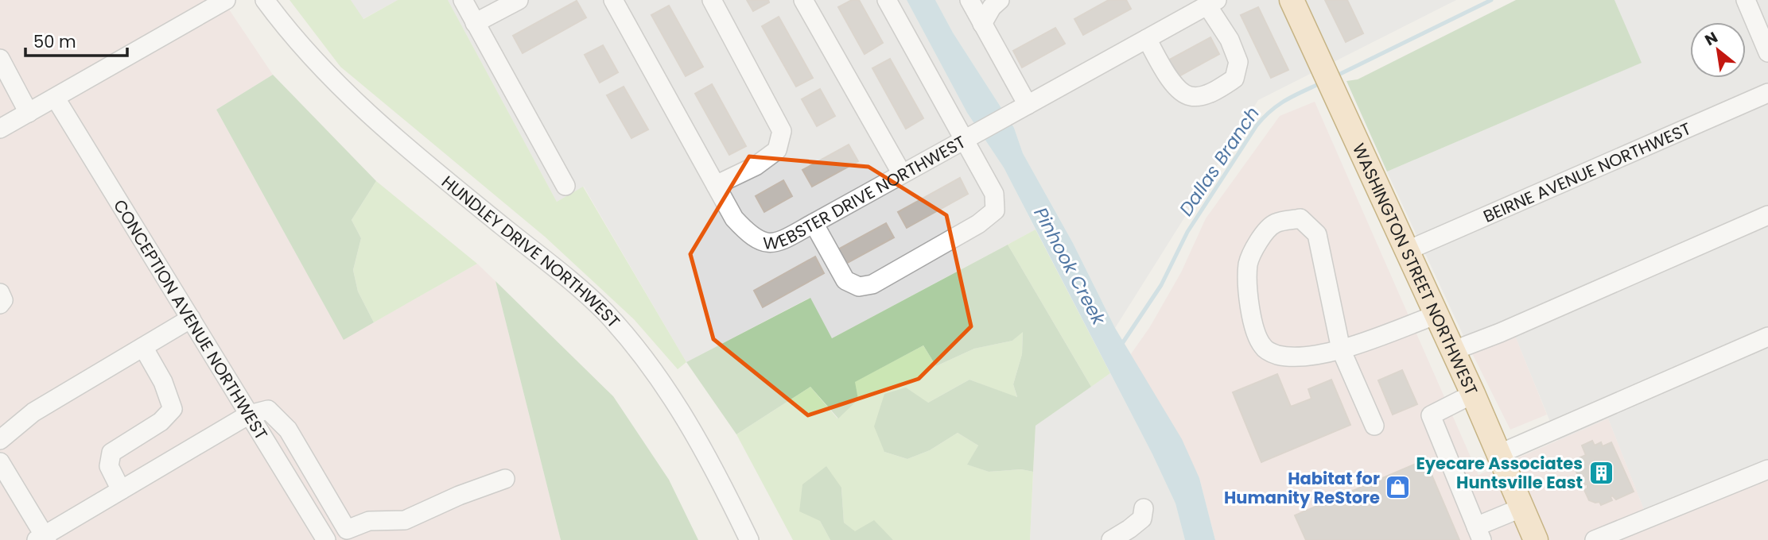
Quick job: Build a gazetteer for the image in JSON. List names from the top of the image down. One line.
{"streets":{"main road":["WASHINGTON STREET NORTHWEST"],"street":["BEIRNE AVENUE NORTHWEST","WEBSTER DRIVE NORTHWEST","HUNDLEY DRIVE NORTHWEST","CONCEPTION AVENUE NORTHWEST"]},"crossings":[["BEIRNE AVENUE NORTHWEST","WASHINGTON STREET NORTHWEST"]],"water":["Dallas Branch","Pinhook Creek"],"places":{"building":["Eyecare Associates Huntsville East"],"shop":["Habitat for Humanity ReStore"]},"scale_bar":"50 m","north":"top left"}
